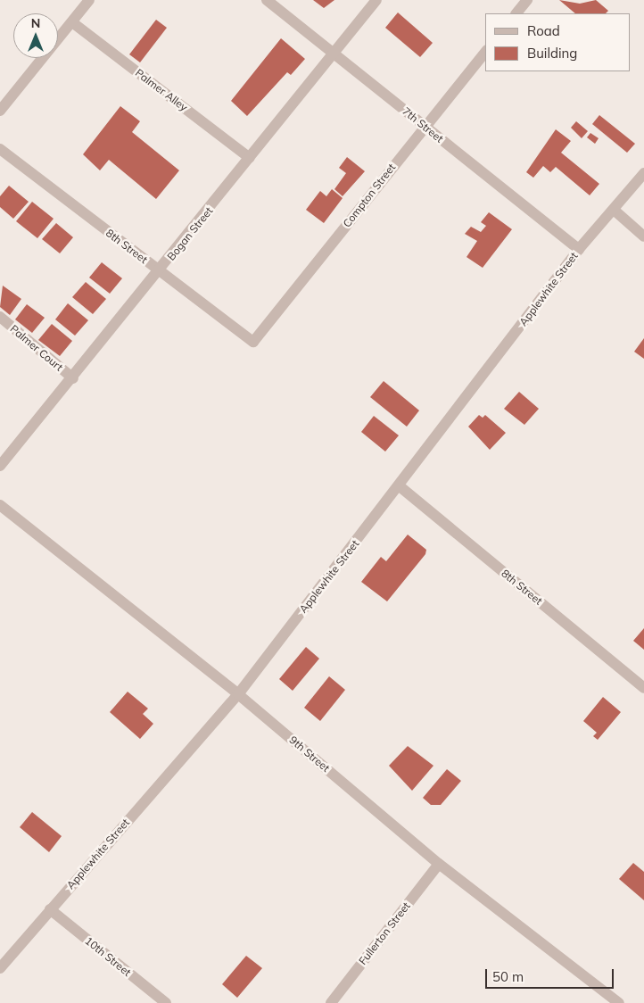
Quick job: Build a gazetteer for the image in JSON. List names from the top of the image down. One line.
{"streets":{"street":["Palmer Alley","7th Street","Compton Street","Bogan Street","8th Street","Applewhite Street","Palmer Court","9th Street","Fullerton Street","10th Street"]},"crossings":[["Palmer Alley","Bogan Street"],["7th Street","Compton Street"],["7th Street","Bogan Street"],["7th Street","Applewhite Street"],["Compton Street","8th Street"],["Bogan Street","8th Street"],["Bogan Street","Palmer Court"],["8th Street","Applewhite Street"],["Applewhite Street","9th Street"],["Applewhite Street","10th Street"],["9th Street","Fullerton Street"]],"legend":["Road","Building"],"scale_bar":"50 m","north":"top"}
